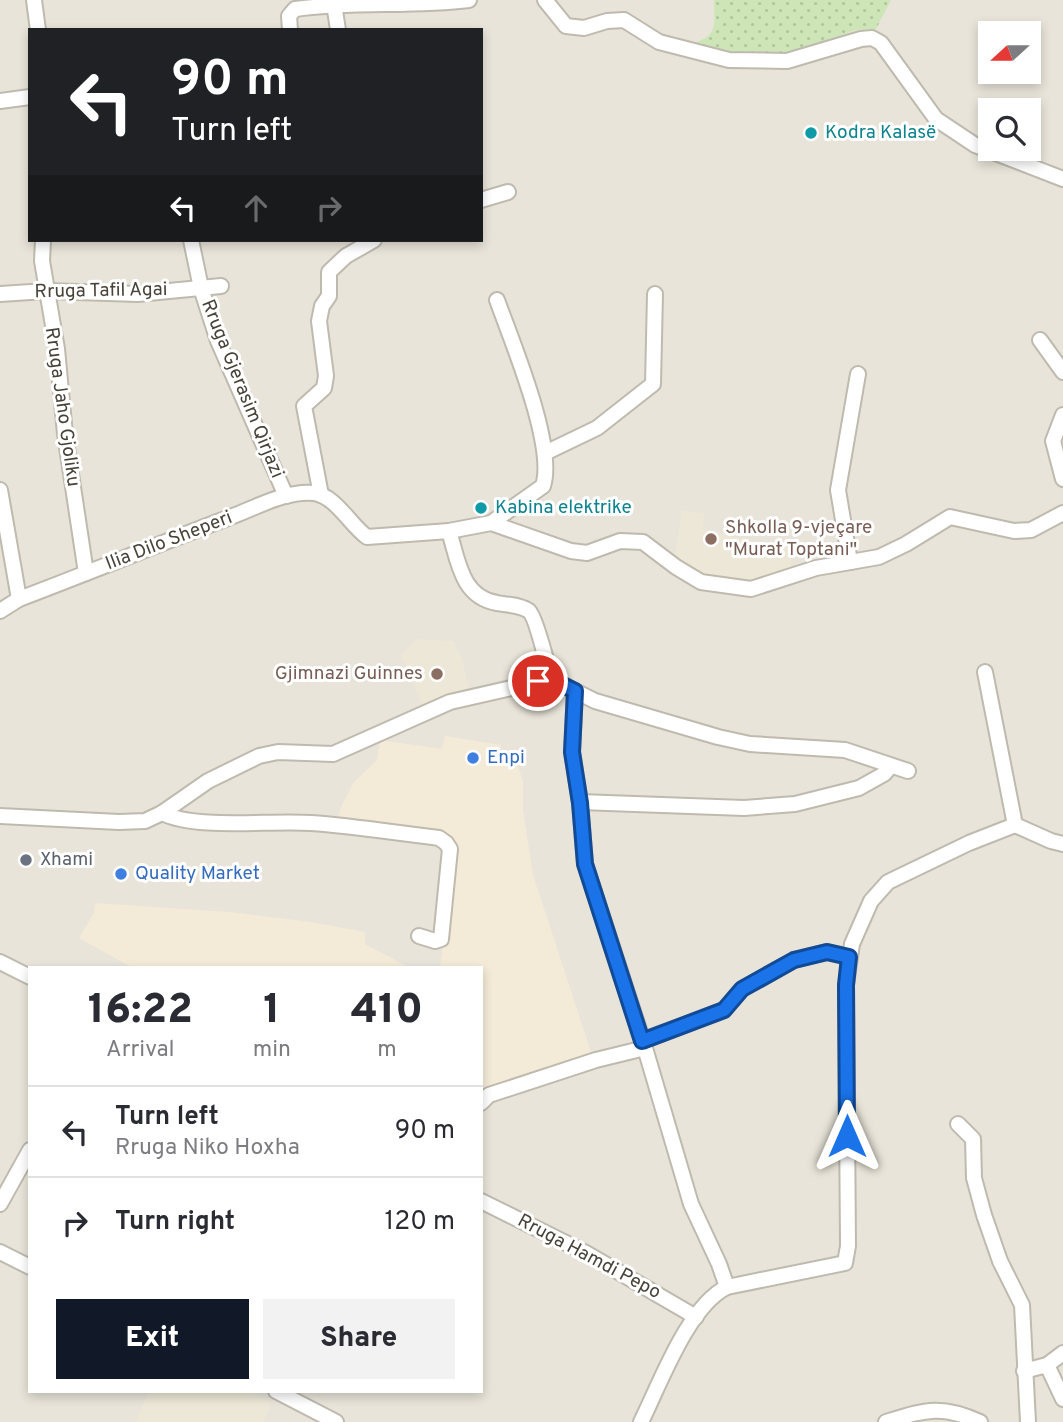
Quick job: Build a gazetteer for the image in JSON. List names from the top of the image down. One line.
{"streets":{"street":["Rruga Tafil Agai","Rruga Gjerasim Qirjazi","Rruga Jaho Gjoliku","Ilia Dilo Sheperi","Rruga Hamdi Pepo"]},"crossings":[["Rruga Tafil Agai","Rruga Gjerasim Qirjazi"],["Rruga Tafil Agai","Rruga Jaho Gjoliku"],["Rruga Gjerasim Qirjazi","Ilia Dilo Sheperi"],["Rruga Jaho Gjoliku","Ilia Dilo Sheperi"]],"places":["Kodra Kalasë","Kabina elektrike","Shkolla 9-vjeçare \"Murat Toptani\"","Gjimnazi Guinnes","Enpi","Xhami","Quality Market"],"north":"left","page":{"turn":["90 m","Turn left"],"eta":["16:22","Arrival","1","min","410","m"],"list":[{"name":"Turn left","note":"Rruga Niko Hoxha","value":"90 m"},{"name":"Turn right","value":"120 m"}],"buttons":["Exit","Share"]}}
